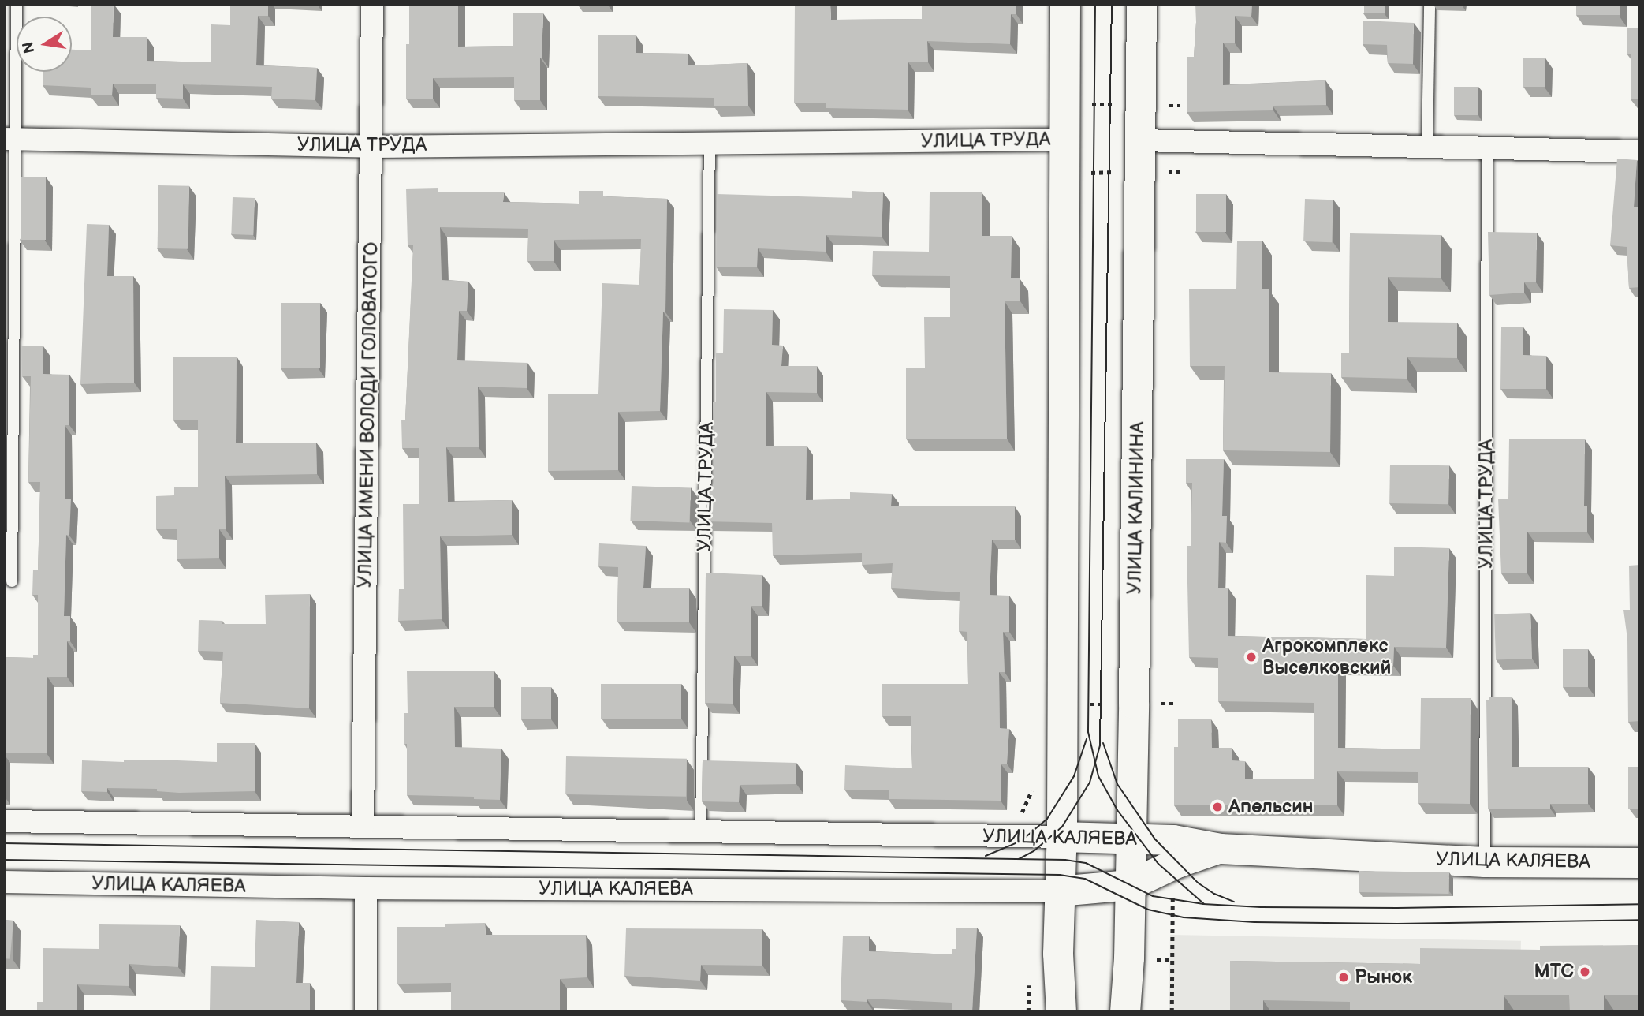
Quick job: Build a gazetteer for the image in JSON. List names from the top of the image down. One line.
{"streets":{"main road":["УЛИЦА КАЛИНИНА","УЛИЦА КАЛЯЕВА"],"street":["УЛИЦА ТРУДА","УЛИЦА ИМЕНИ ВОЛОДИ ГОЛОВАТОГО"]},"crossings":[["УЛИЦА ТРУДА","УЛИЦА ИМЕНИ ВОЛОДИ ГОЛОВАТОГО"],["УЛИЦА ТРУДА","УЛИЦА КАЛЯЕВА"],["УЛИЦА ИМЕНИ ВОЛОДИ ГОЛОВАТОГО","УЛИЦА КАЛЯЕВА"],["УЛИЦА КАЛИНИНА","УЛИЦА КАЛЯЕВА"]],"places":["Агрокомплекс Выселковский","Апельсин","МТС","Рынок"],"north":"left"}
